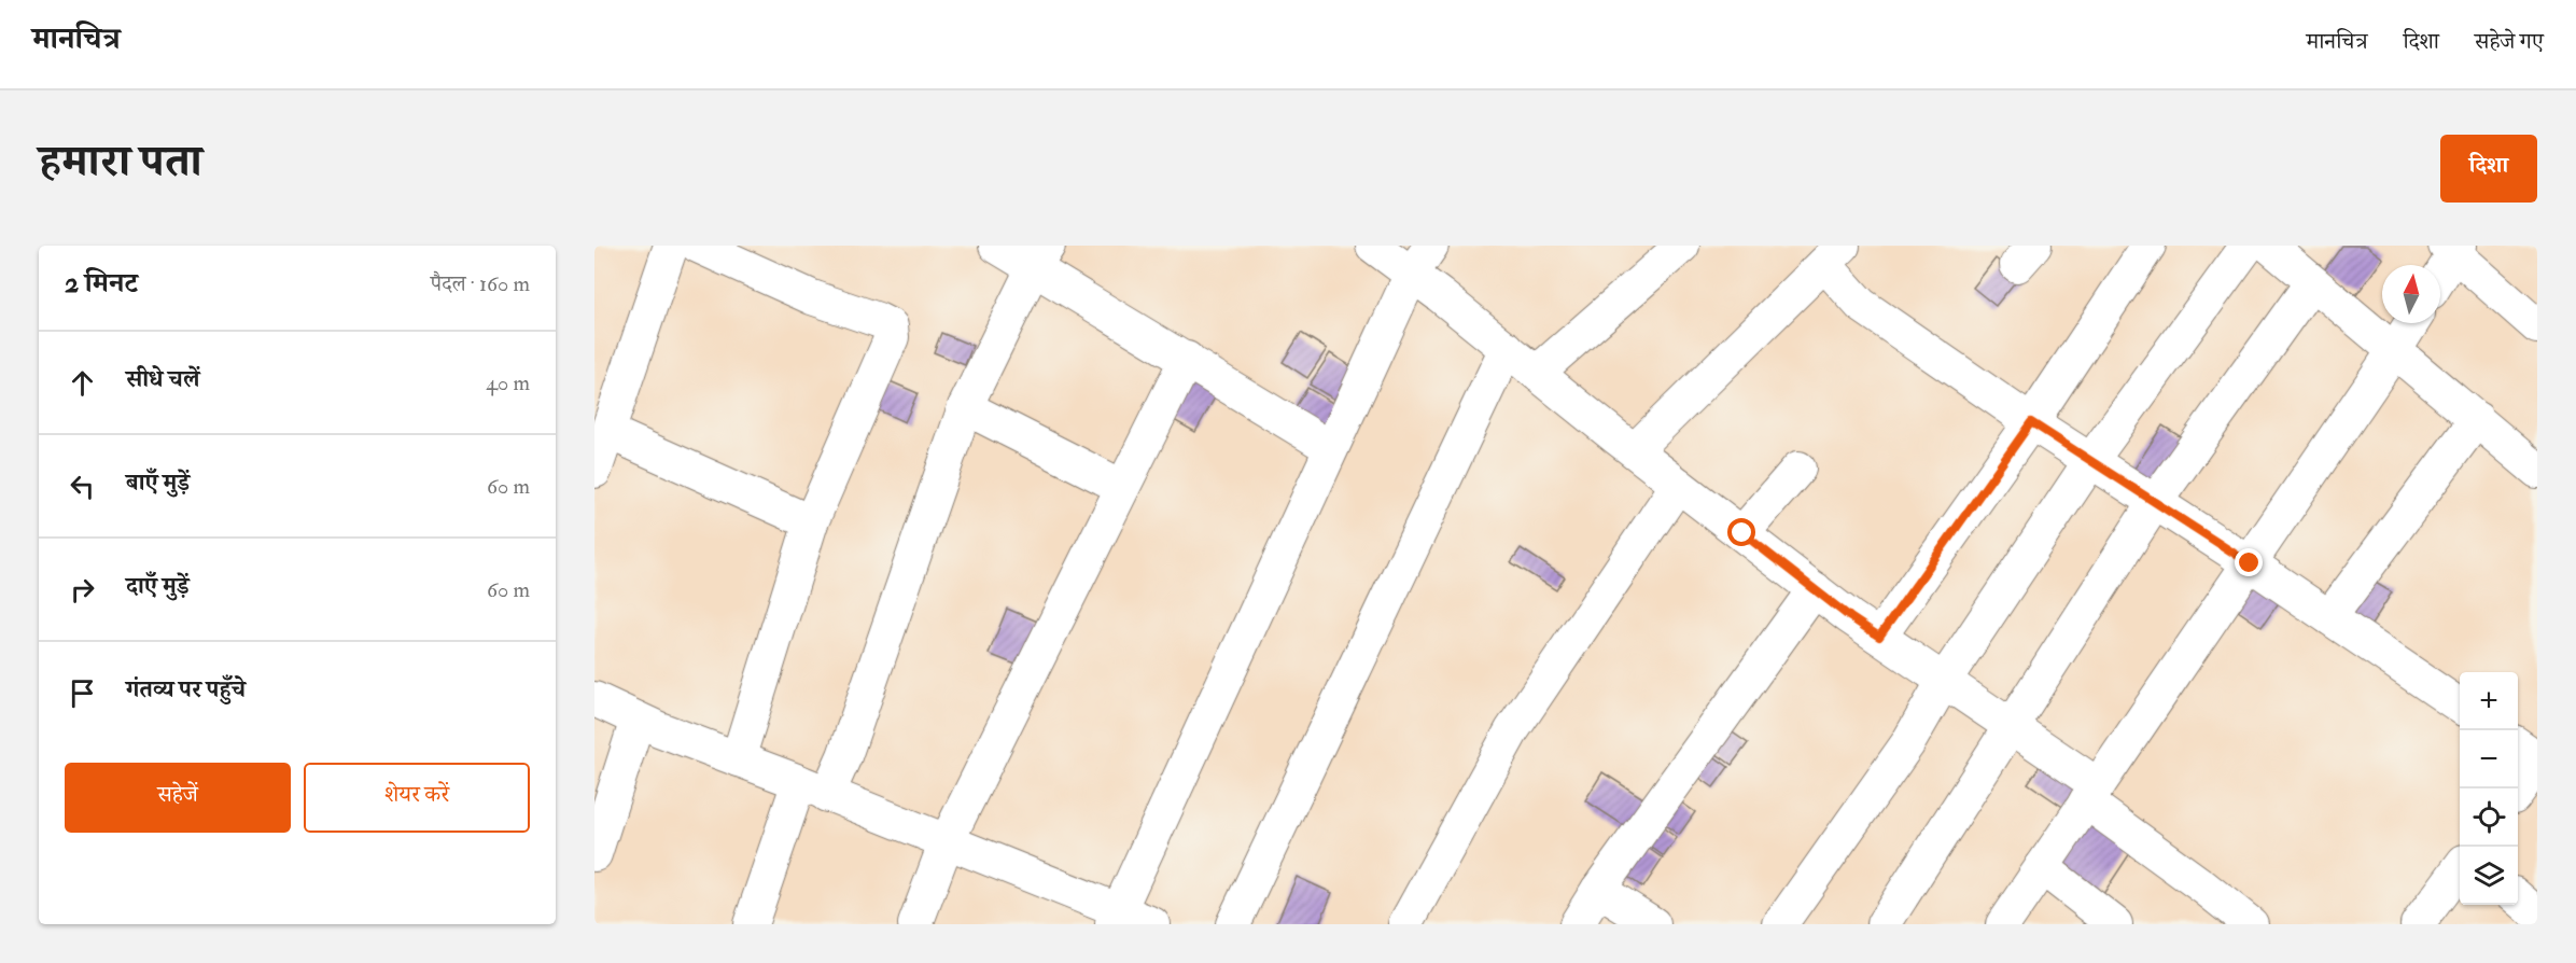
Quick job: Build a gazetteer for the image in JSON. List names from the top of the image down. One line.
{"north":"top","page":{"header":"मानचित्र","nav":["मानचित्र","दिशा","सहेजे गए"],"title":"हमारा पता","buttons":["दिशा",["सहेजें","शेयर करें"]],"heading":["2 मिनट","पैदल · 160 m"],"list":[["सीधे चलें","40 m"],["बाएँ मुड़ें","60 m"],["दाएँ मुड़ें","60 m"],"गंतव्य पर पहुँचे"],"map_buttons":["+","−"]}}
